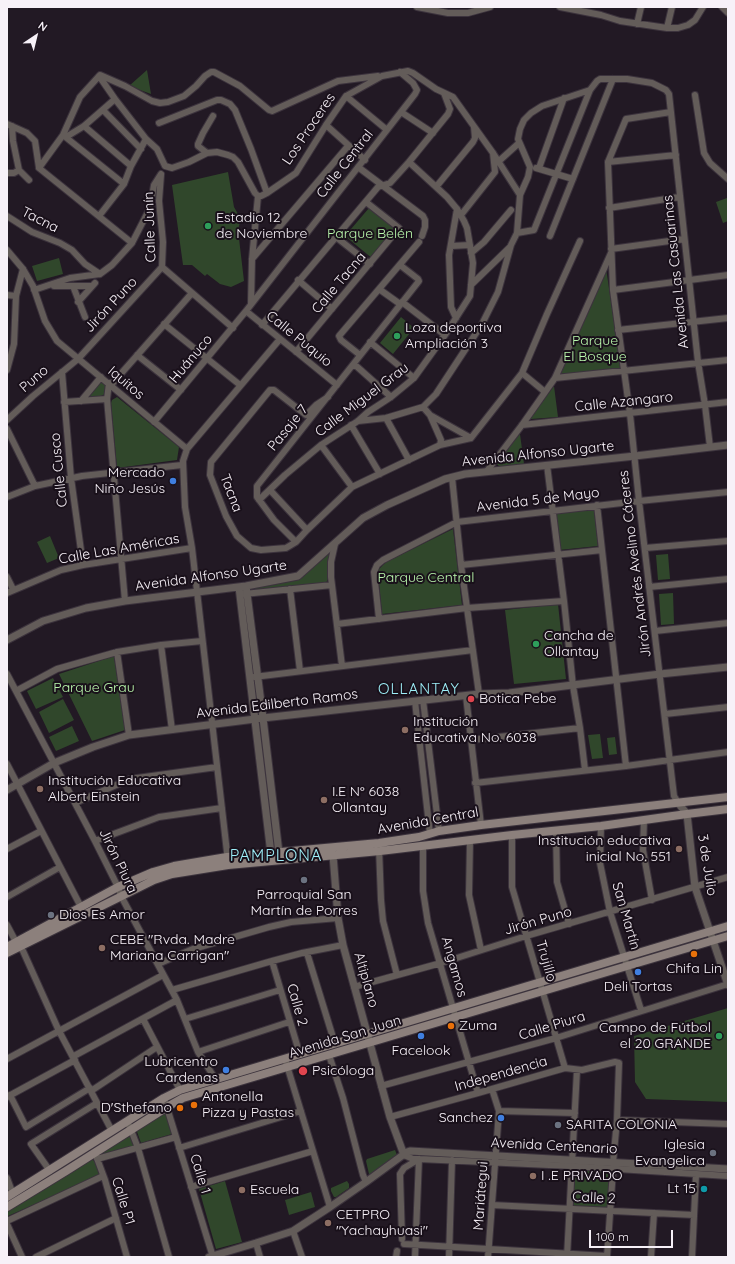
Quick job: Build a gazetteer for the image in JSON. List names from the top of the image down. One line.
{"streets":{"main road":["Avenida Central","Avenida San Juan"],"street":["Los Proceres","Calle Central","Tacna","Calle Junín","Avenida Las Casuarinas","Calle Tacna","Jirón Puno","Calle Puquio","Huánuco","Puno","Iquitos","Calle Miguel Grau","Calle Azangaro","Pasaje 7","Avenida Alfonso Ugarte","Calle Cusco","Avenida 5 de Mayo","Calle Las Américas","Jirón Andrés Avelino Cáceres","Avenida Edilberto Ramos","Jirón Piura","3 de Julio","San Martín","Trujillo","Angamos","Altiplano","Calle 2","Calle Piura","Independencia","Avenida Centenario","Calle 1","Mariátegui","Calle P1"]},"crossings":[["Los Proceres","Calle Central"],["Calle Central","Calle Puquio"],["Calle Central","Huánuco"],["Tacna","Pasaje 7"],["Calle Junín","Jirón Puno"],["Calle Junín","Huánuco"],["Avenida Las Casuarinas","Calle Azangaro"],["Avenida Las Casuarinas","Avenida Alfonso Ugarte"],["Avenida Las Casuarinas","Jirón Andrés Avelino Cáceres"],["Calle Tacna","Calle Puquio"],["Jirón Puno","Puno"],["Jirón Puno","Iquitos"],["Jirón Puno","3 de Julio"],["Jirón Puno","San Martín"],["Jirón Puno","Trujillo"],["Jirón Puno","Angamos"],["Jirón Puno","Altiplano"],["Calle Puquio","Huánuco"],["Calle Puquio","Pasaje 7"],["Huánuco","Iquitos"],["Puno","Iquitos"],["Puno","Calle Cusco"],["Calle Miguel Grau","Pasaje 7"],["Calle Azangaro","Jirón Andrés Avelino Cáceres"],["Avenida Alfonso Ugarte","Jirón Andrés Avelino Cáceres"],["Calle Cusco","Calle Las Américas"],["Avenida 5 de Mayo","Jirón Andrés Avelino Cáceres"],["Jirón Andrés Avelino Cáceres","Avenida Edilberto Ramos"],["Jirón Andrés Avelino Cáceres","Avenida Central"],["Avenida Edilberto Ramos","Jirón Piura"],["Avenida Central","Jirón Piura"],["Avenida Central","3 de Julio"],["Avenida Central","San Martín"],["Avenida Central","Trujillo"],["Avenida Central","Angamos"],["Avenida Central","Altiplano"],["Jirón Piura","Avenida San Juan"],["3 de Julio","Calle Piura"],["3 de Julio","Avenida San Juan"],["San Martín","Calle Piura"],["San Martín","Avenida San Juan"],["Trujillo","Calle Piura"],["Trujillo","Avenida San Juan"],["Trujillo","Independencia"],["Angamos","Calle Piura"],["Angamos","Avenida San Juan"],["Angamos","Independencia"],["Altiplano","Calle Piura"],["Altiplano","Avenida San Juan"],["Altiplano","Independencia"],["Altiplano","Avenida Centenario"],["Calle 2","Avenida San Juan"],["Calle 2","Mariátegui"],["Avenida San Juan","Calle 1"],["Avenida San Juan","Calle P1"],["Independencia","Mariátegui"],["Avenida Centenario","Calle 1"],["Avenida Centenario","Mariátegui"]],"districts":["OLLANTAY","PAMPLONA"],"parks":["Parque Belén","Parque El Bosque","Parque Central","Parque Grau"],"places":["Estadio 12 de Noviembre","Loza deportiva Ampliación 3","Mercado Niño Jesús","Cancha de Ollantay","Botica Pebe","Institución Educativa No. 6038","Institución Educativa Albert Einstein","I.E N° 6038 Ollantay","Institución educativa inicial No. 551","Parroquial San Martín de Porres","Dios Es Amor","CEBE \"Rvda. Madre Mariana Carrigan\"","Chifa Lin","Deli Tortas","Zuma","Facelook","Campo de Fútbol el 20 GRANDE","Lubricentro Cardenas","Psicóloga","Antonella Pizza y Pastas","D'Sthefano","Sanchez","SARITA COLONIA","Iglesia Evangelica","I .E PRIVADO","Lt 15","Escuela","CETPRO \"Yachayhuasi\""],"scale_bar":"100 m","north":"top right"}
